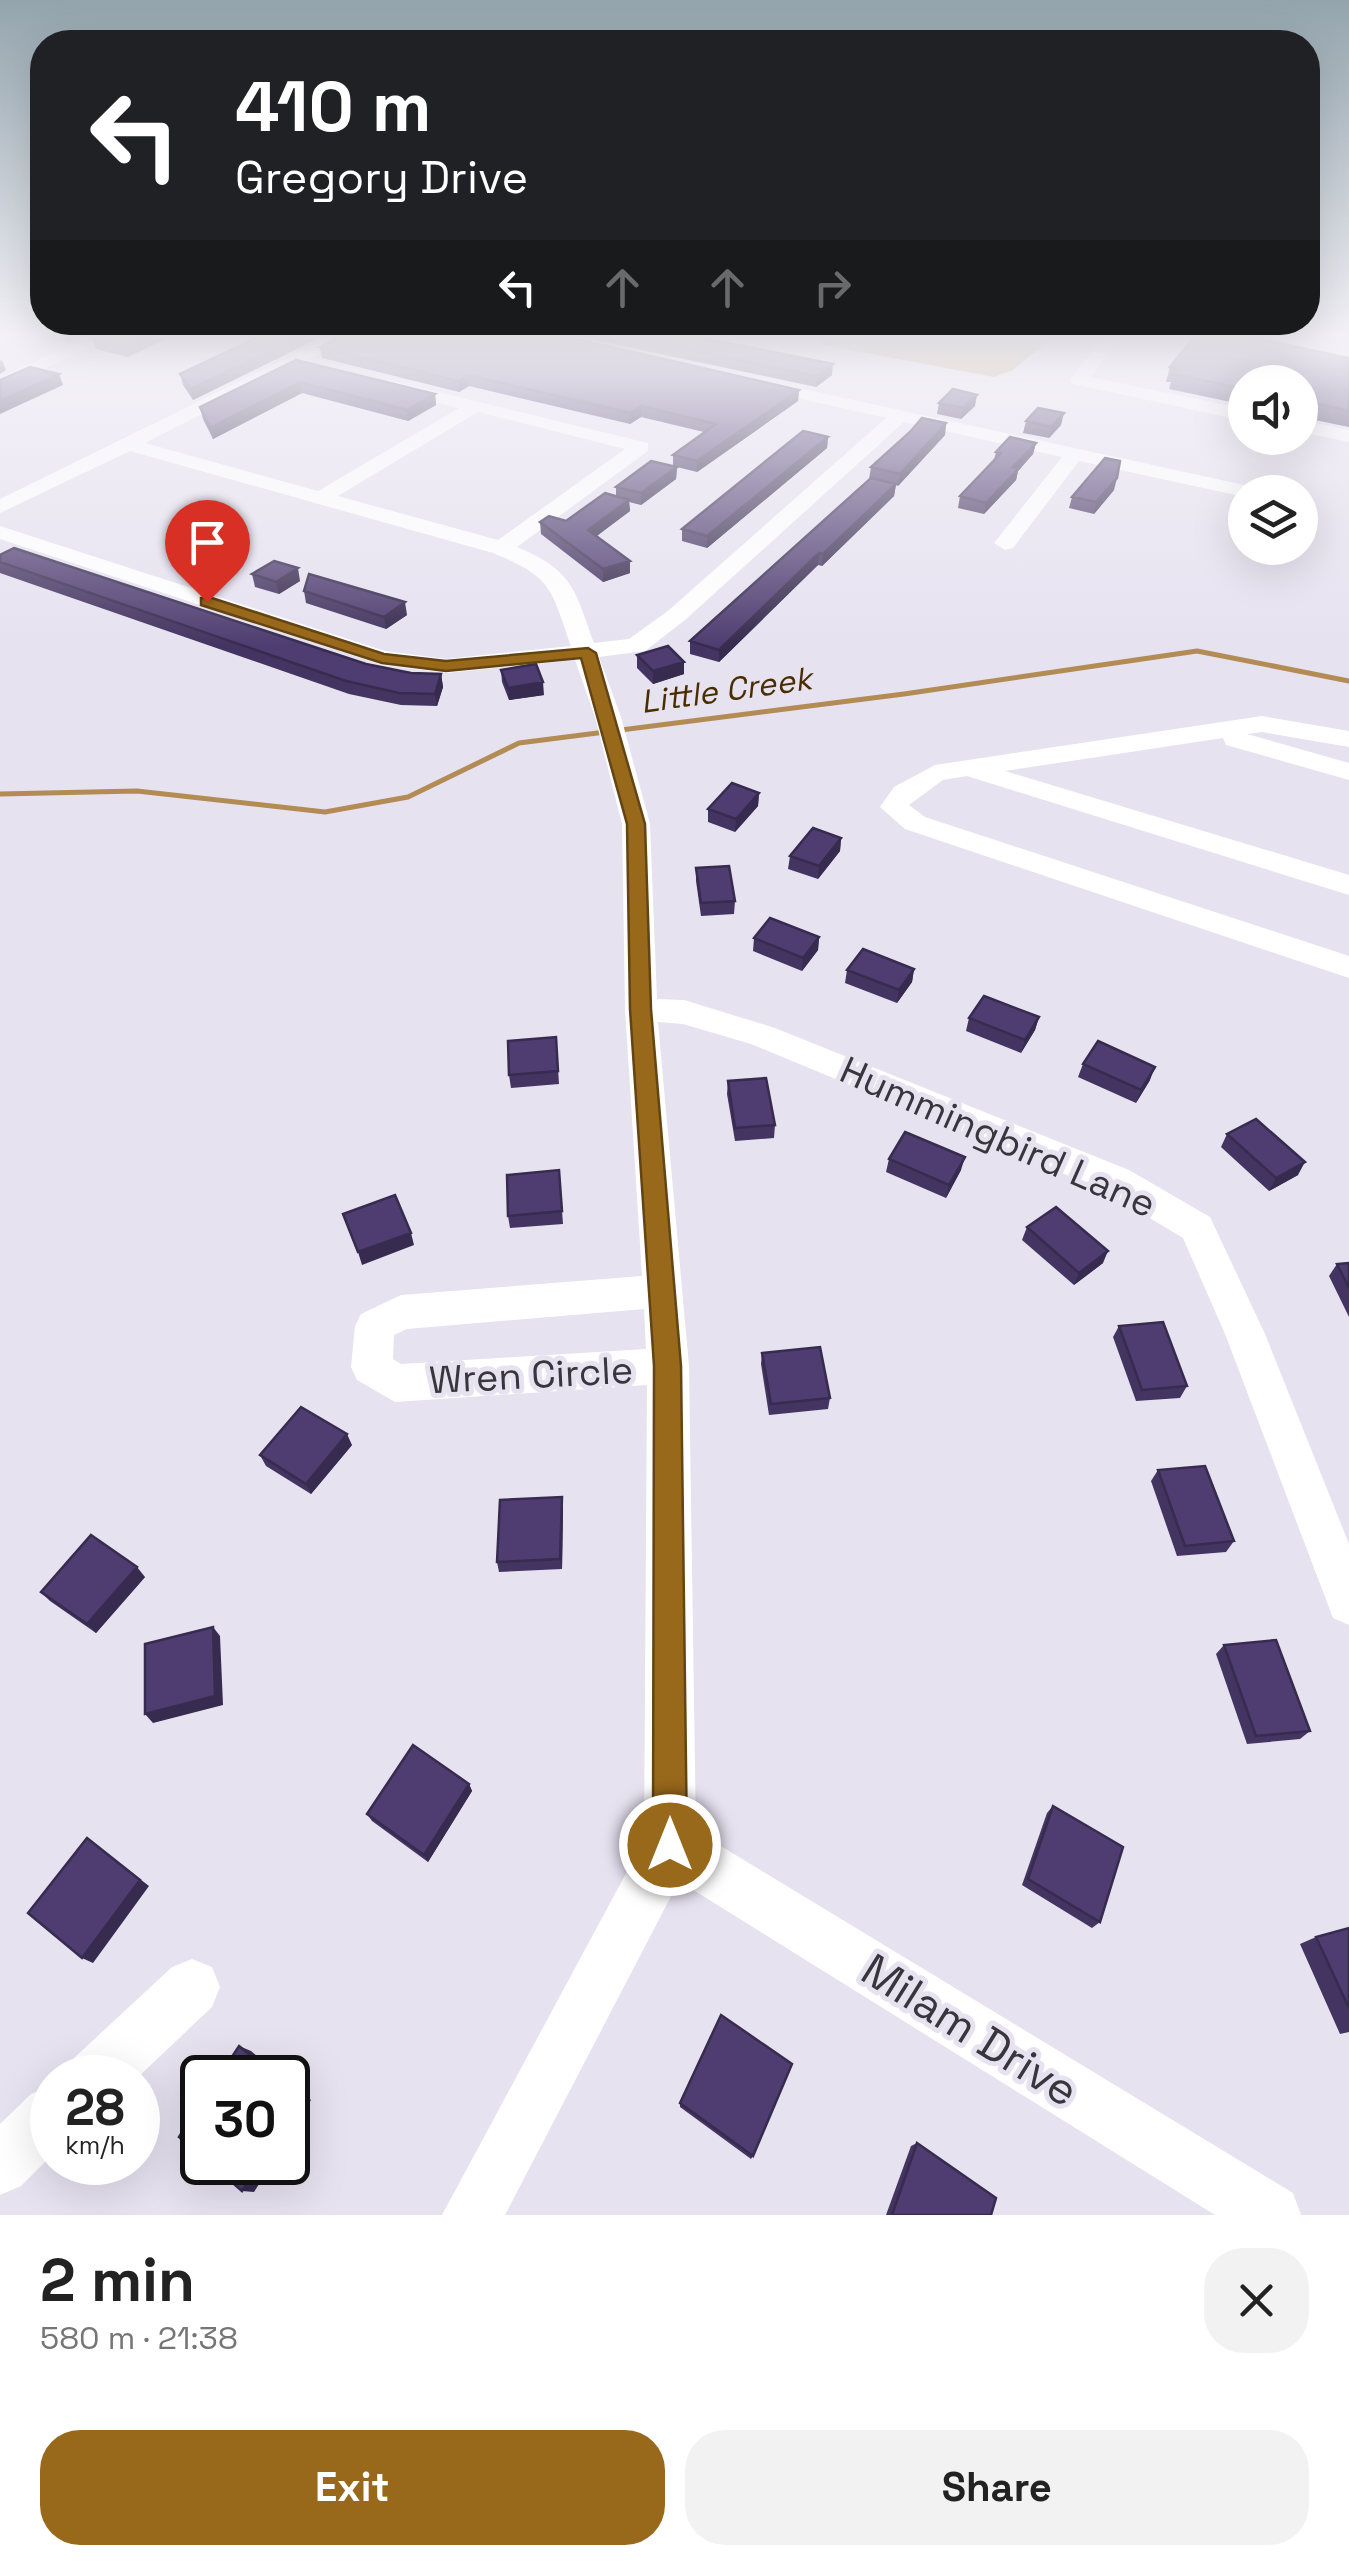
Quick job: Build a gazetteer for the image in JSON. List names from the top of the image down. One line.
{"streets":{"street":["Hummingbird Lane","Wren Circle","Milam Drive"]},"water":["Little Creek"],"page":{"turn":["410 m","Gregory Drive"],"speed":"28 km/h","limit":"30","heading":["2 min","580 m · 21:38"],"buttons":["Exit","Share"]}}
